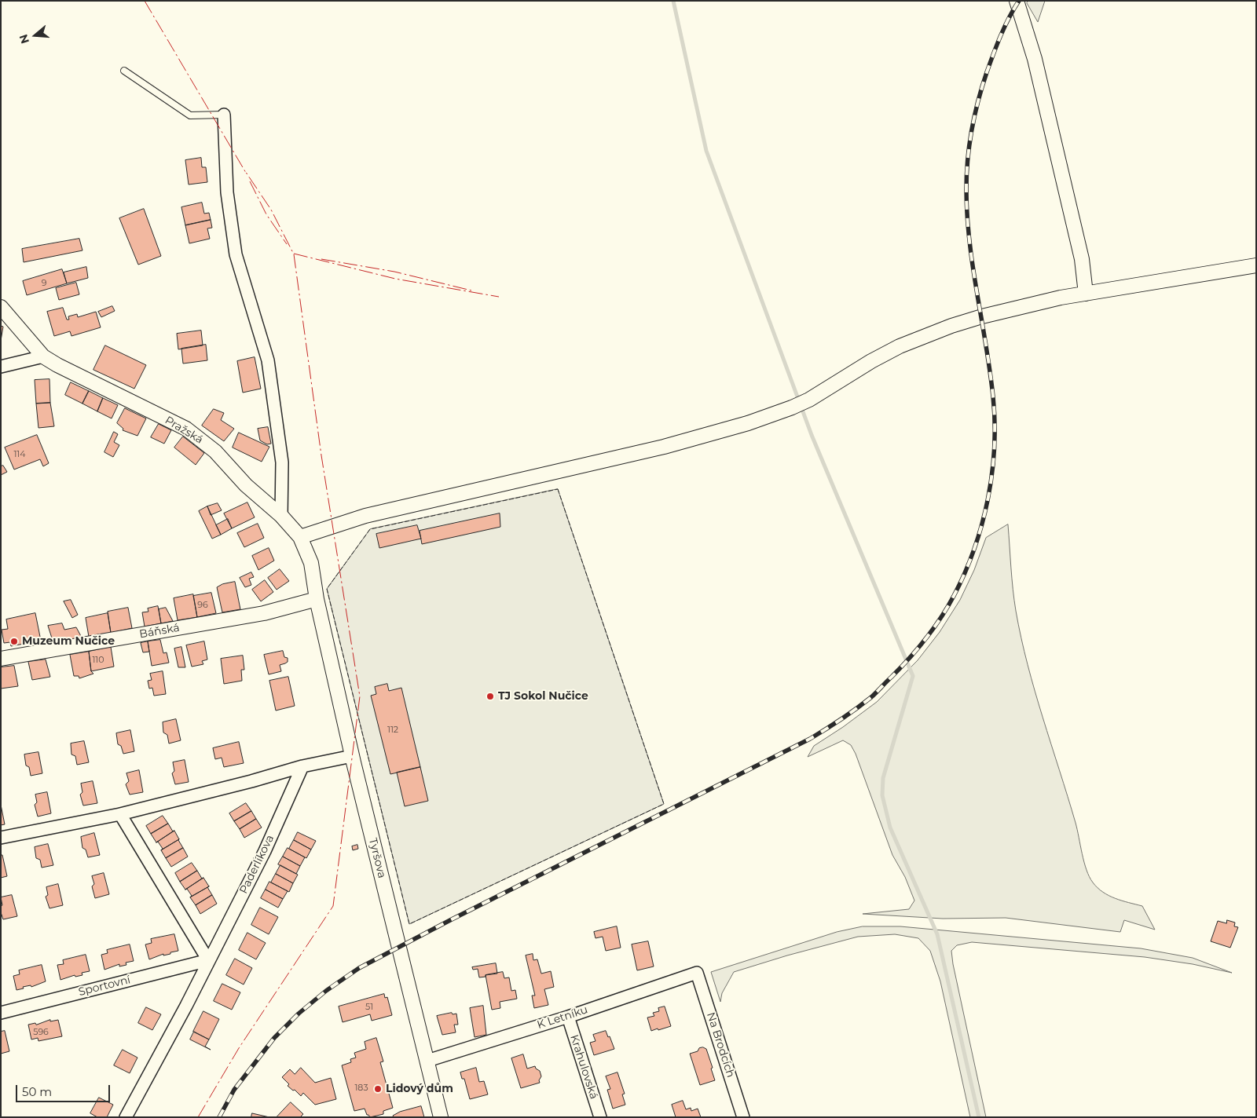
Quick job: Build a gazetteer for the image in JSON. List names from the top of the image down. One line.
{"streets":{"street":["Pražská","Báňská","Tyršova","Paderlíkova","Sportovní","K Letníku","Na Brodcích","Krahulovská"]},"crossings":[["Pražská","Báňská"],["Pražská","Tyršova"],["Báňská","Tyršova"],["Tyršova","K Letníku"],["Paderlíkova","Sportovní"],["K Letníku","Na Brodcích"],["K Letníku","Krahulovská"]],"places":["Muzeum Nučice","TJ Sokol Nučice","Lidový dům"],"house_numbers":["9","114","96","110","112","51","596","183"],"scale_bar":"50 m","north":"left"}
